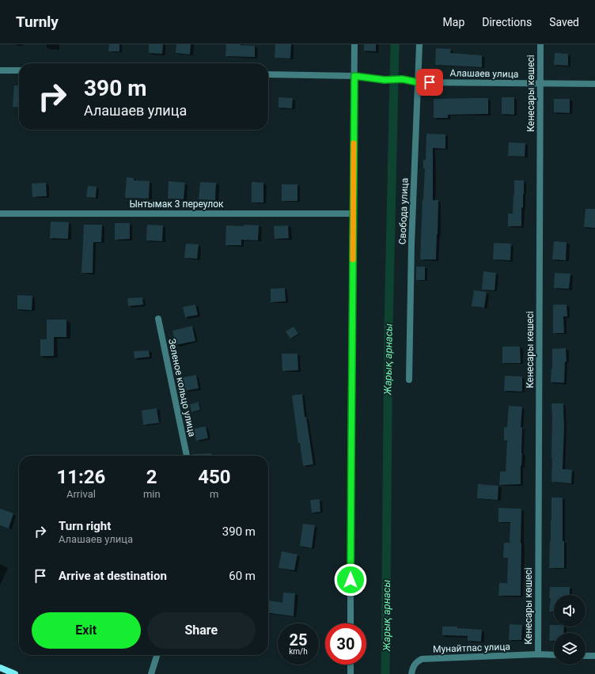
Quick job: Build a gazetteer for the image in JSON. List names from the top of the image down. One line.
{"streets":{"street":["Алашаев улица","Кенесары көшесі","Ынтымак 3 переулок","Свобода улица","Зеленое кольцо улица","Мунайтпас улица"]},"crossings":[["Алашаев улица","Кенесары көшесі"],["Алашаев улица","Свобода улица"],["Кенесары көшесі","Мунайтпас улица"]],"water":["Жарық арнасы"],"page":{"header":"Turnly","nav":["Map","Directions","Saved"],"turn":["390 m","Алашаев улица"],"eta":["11:26","Arrival","2","min","450","m"],"list":[{"name":"Turn right","note":"Алашаев улица","value":"390 m"},{"name":"Arrive at destination","value":"60 m"}],"buttons":["Exit","Share"],"speed":"25 km/h","limit":"30"}}
